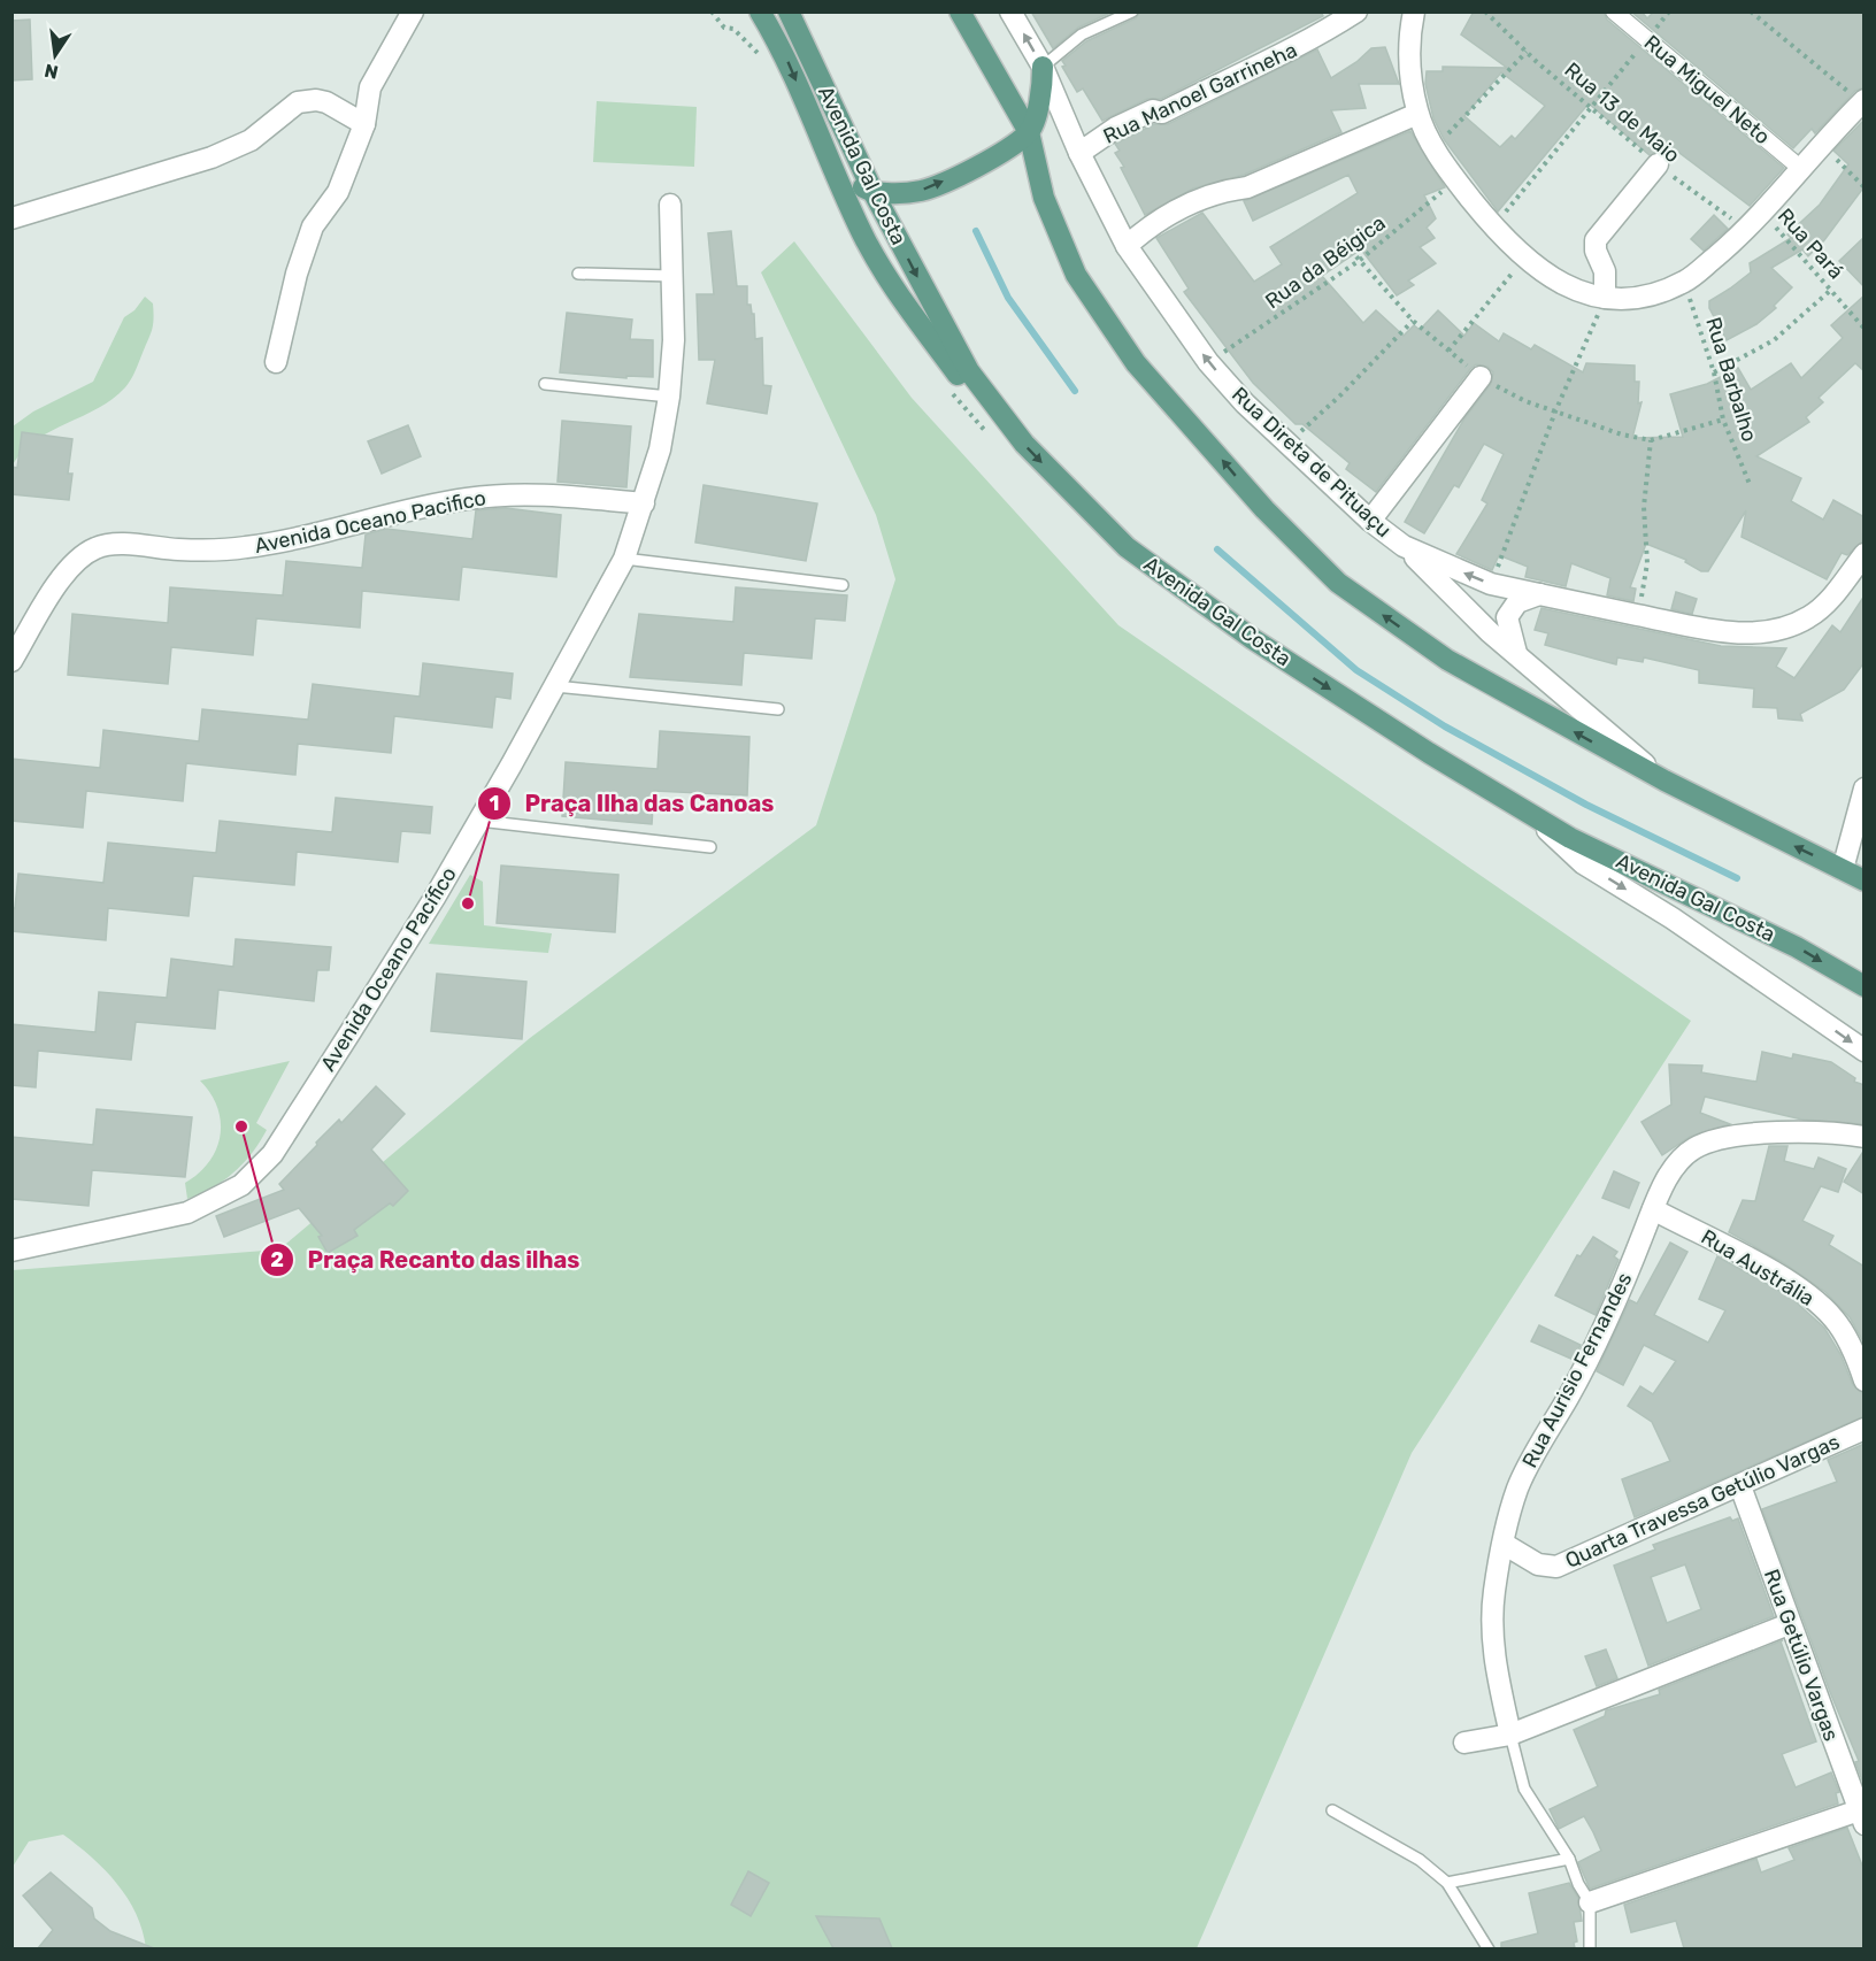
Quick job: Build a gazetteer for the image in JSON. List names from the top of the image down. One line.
{"streets":{"main road":["Avenida Gal Costa"],"street":["Rua Miguel Neto","Rua Manoel Garrineha","Rua Direta de Pituaçu","Avenida Oceano Pacifico","Avenida Oceano Pacífico","Rua Austrália","Rua Aurisio Fernandes","Quarta Travessa Getúlio Vargas","Rua Getúlio Vargas"],"path":["Rua 13 de Maio","Rua Pará","Rua da Béigica","Rua Barbalho"]},"crossings":[["Rua Manoel Garrineha","Rua Direta de Pituaçu"],["Rua da Béigica","Rua Direta de Pituaçu"],["Avenida Oceano Pacifico","Avenida Oceano Pacífico"],["Rua Austrália","Rua Aurisio Fernandes"],["Rua Aurisio Fernandes","Quarta Travessa Getúlio Vargas"],["Quarta Travessa Getúlio Vargas","Rua Getúlio Vargas"]],"places":["Praça Ilha das Canoas","Praça Recanto das ilhas"],"north":"bottom"}
